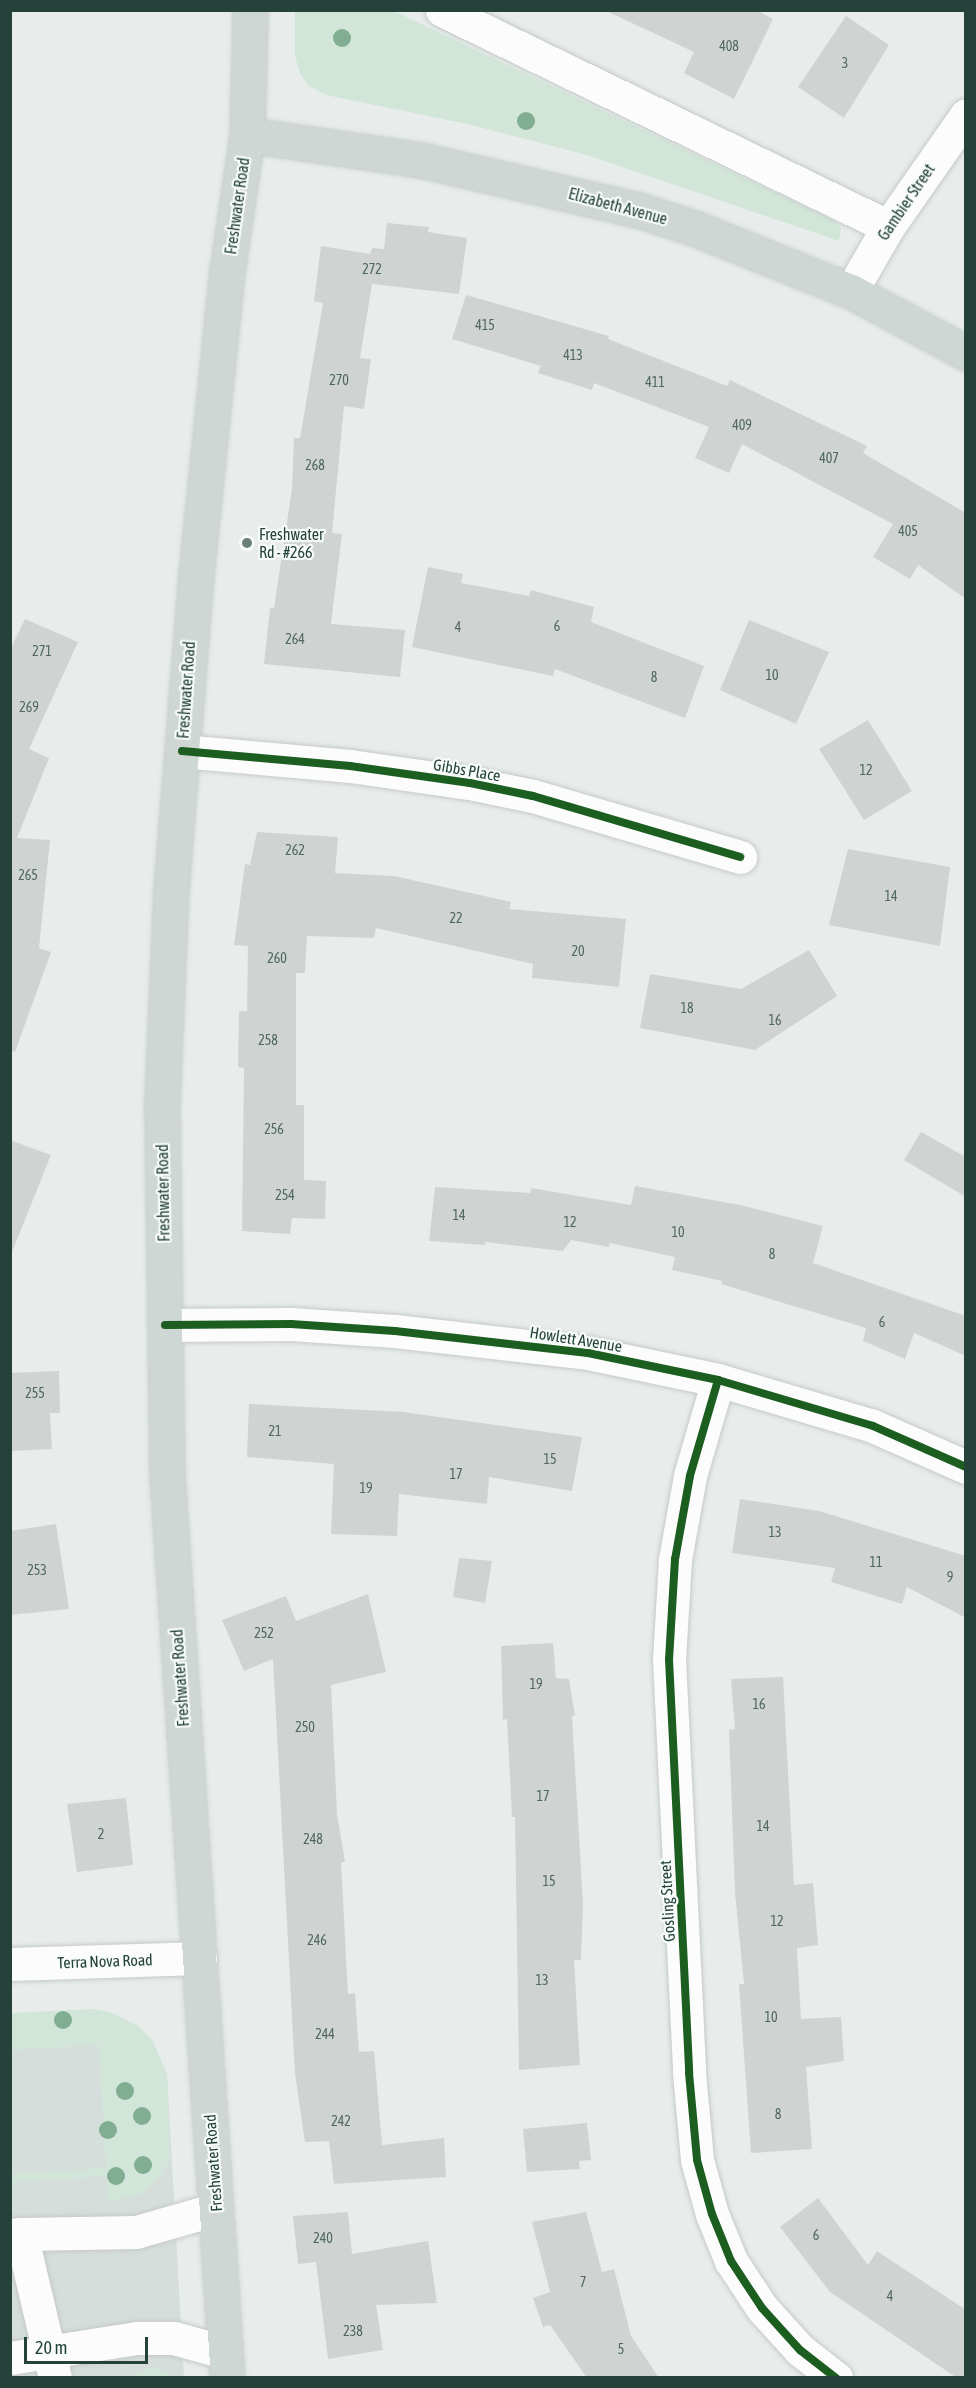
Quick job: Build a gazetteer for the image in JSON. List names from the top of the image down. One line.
{"streets":{"main road":["Freshwater Road","Elizabeth Avenue"],"street":["Gambier Street","Gibbs Place","Howlett Avenue","Gosling Street","Terra Nova Road"]},"crossings":[["Gambier Street","Elizabeth Avenue"],["Freshwater Road","Elizabeth Avenue"],["Freshwater Road","Gibbs Place"],["Freshwater Road","Howlett Avenue"],["Freshwater Road","Terra Nova Road"],["Howlett Avenue","Gosling Street"]],"places":["Freshwater Rd - #266"],"house_numbers":["408","3","272","415","413","270","411","409","407","268","405","6","4","264","271","10","8","269","12","262","265","14","22","20","260","18","16","258","256","254","14","12","10","8","6","255","21","15","17","19","13","11","253","9","252","19","16","250","17","14","2","248","15","12","246","13","10","244","8","242","6","240","7","4","238","5"],"scale_bar":"20 m"}
